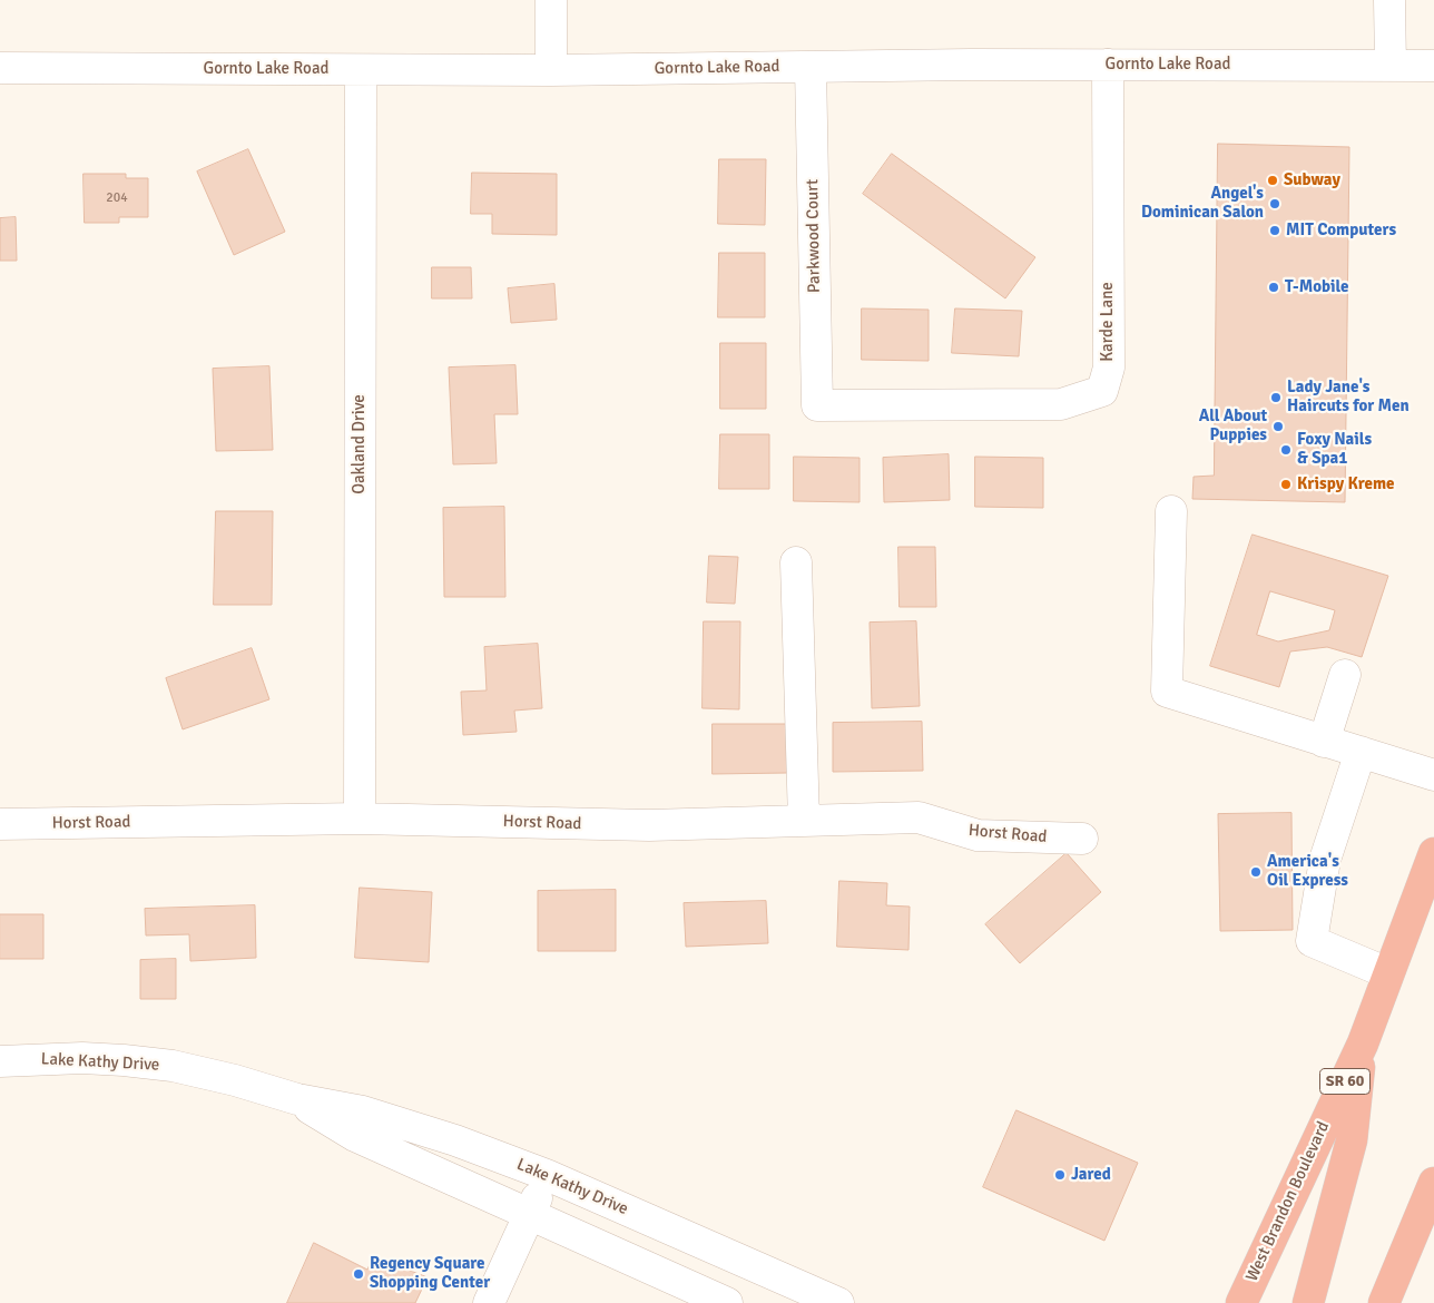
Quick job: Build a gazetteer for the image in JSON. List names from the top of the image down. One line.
{"streets":{"highway":["SR 60","West Brandon Boulevard"],"street":["Gornto Lake Road","Parkwood Court","Karde Lane","Oakland Drive","Horst Road","Lake Kathy Drive"]},"crossings":[["Gornto Lake Road","Parkwood Court"],["Gornto Lake Road","Karde Lane"],["Gornto Lake Road","Oakland Drive"],["Parkwood Court","Karde Lane"],["Oakland Drive","Horst Road"]],"places":["Subway","Angel's Dominican Salon","MIT Computers","T-Mobile","Lady Jane's Haircuts for Men","All About Puppies","Foxy Nails & Spa1","Krispy Kreme","America's Oil Express","Jared","Regency Square Shopping Center"],"house_numbers":["204"]}
